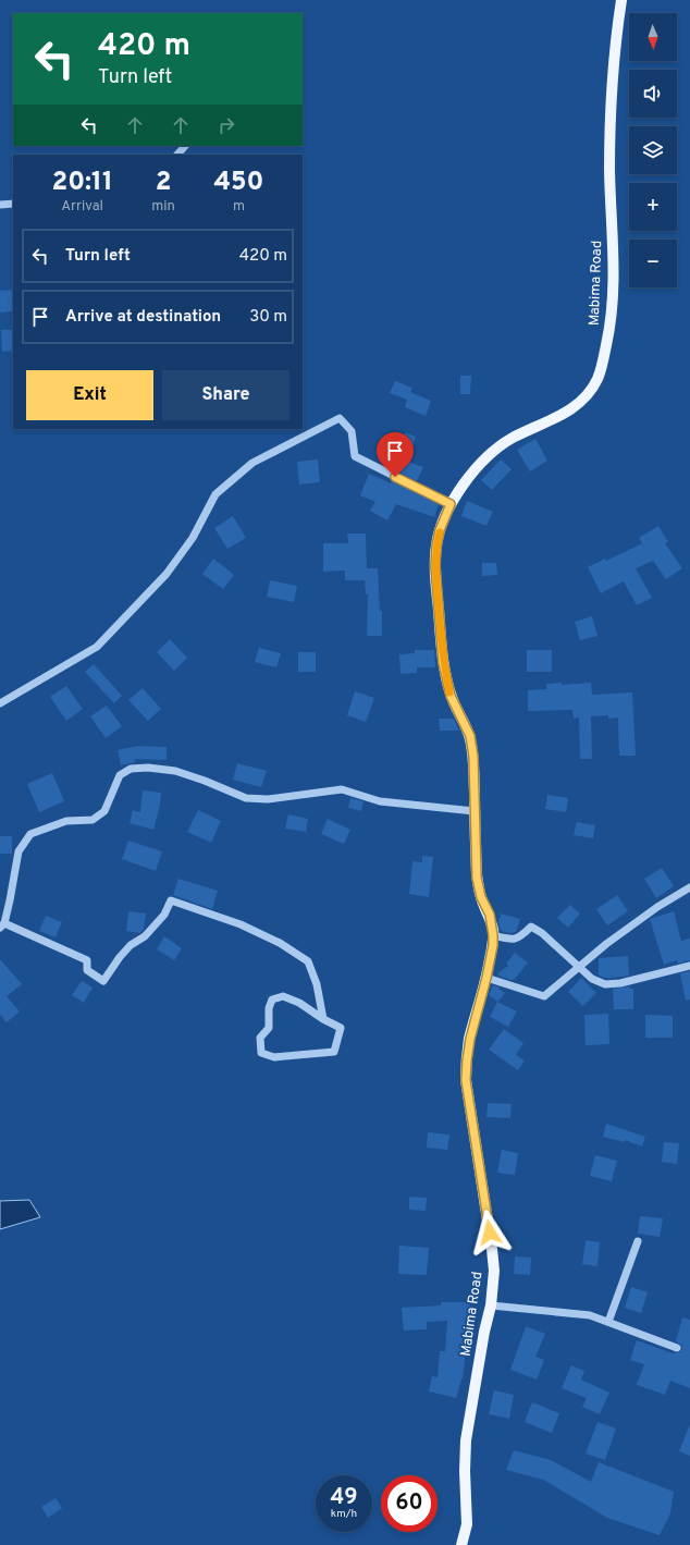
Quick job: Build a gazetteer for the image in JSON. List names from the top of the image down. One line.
{"streets":{"main road":["Mabima Road"]},"north":"bottom","page":{"map_buttons":["+","−"],"turn":["420 m","Turn left"],"eta":["20:11","Arrival","2","min","450","m"],"list":[{"name":"Turn left","value":"420 m"},{"name":"Arrive at destination","value":"30 m"}],"buttons":["Exit","Share"],"speed":"49 km/h","limit":"60"}}
